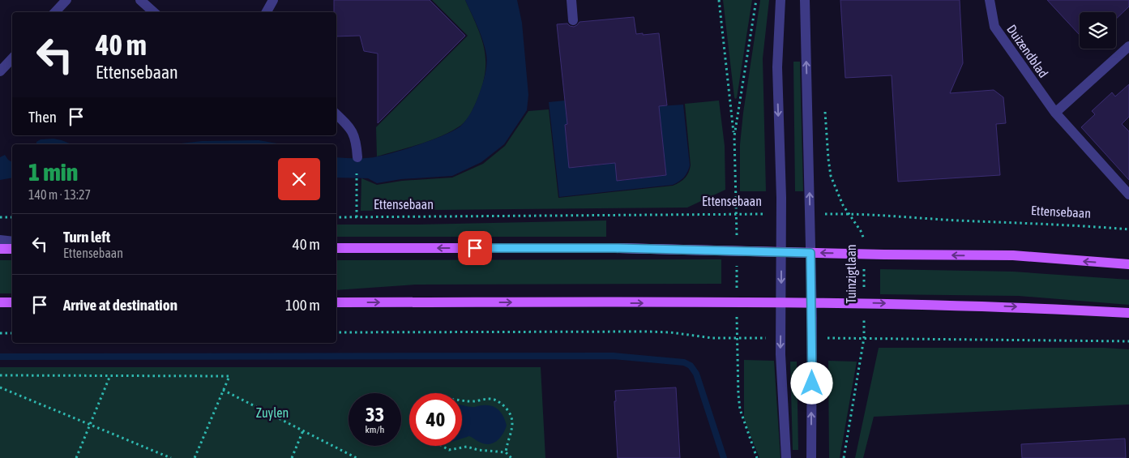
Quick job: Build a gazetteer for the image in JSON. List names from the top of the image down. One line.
{"streets":{"street":["Duizendblad"],"path":["Ettensebaan","Tuinzigtlaan"]},"crossings":[["Ettensebaan","Tuinzigtlaan"]],"parks":["Zuylen"],"page":{"turn":["40 m","Ettensebaan"],"then":"Then","heading":["1 min","140 m · 13:27"],"list":[{"name":"Turn left","note":"Ettensebaan","value":"40 m"},{"name":"Arrive at destination","value":"100 m"}],"speed":"33 km/h","limit":"40"}}
